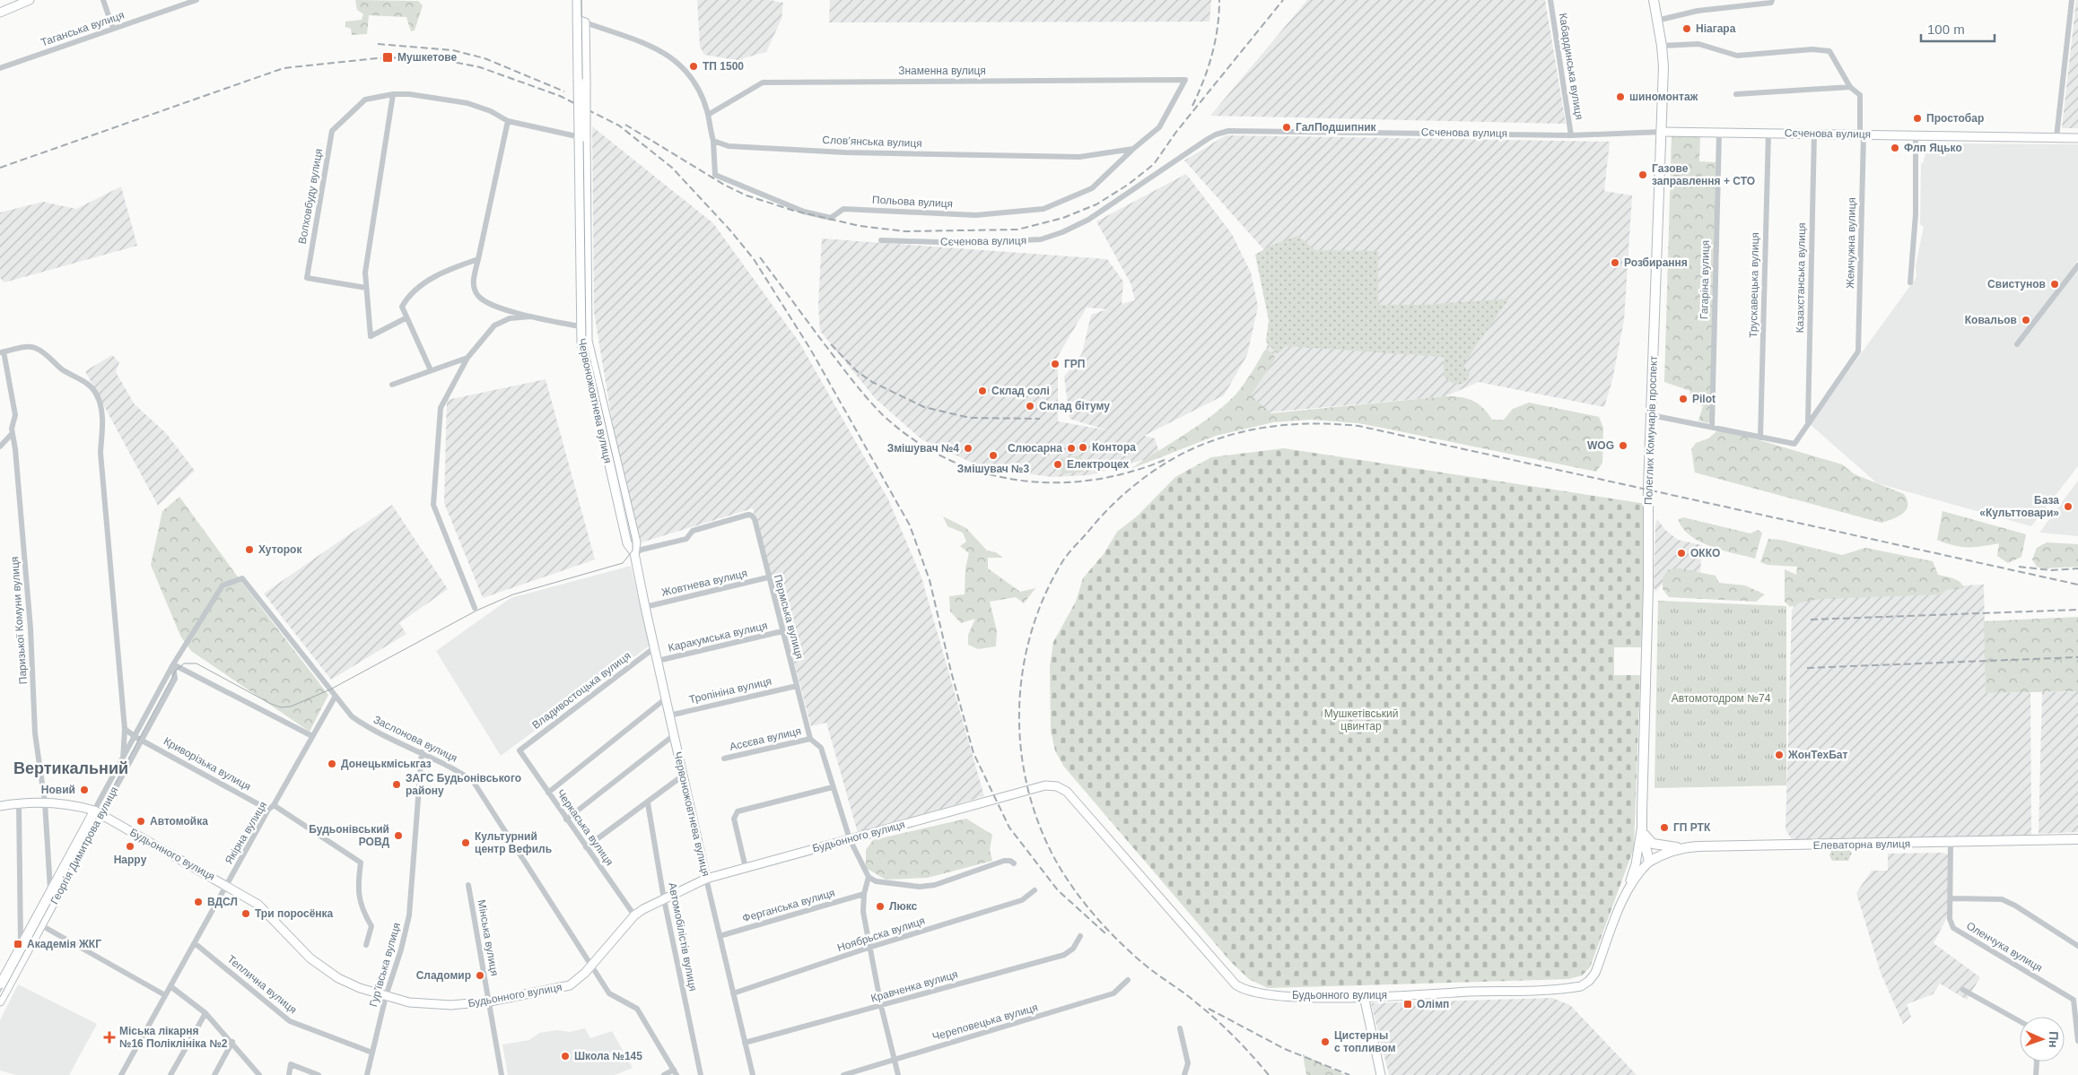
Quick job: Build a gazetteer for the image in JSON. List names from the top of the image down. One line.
{"streets":{"main road":["Сєченова вулиця","Червоножовтнева вулиця","Полеглих Комунарів проспект","Будьонного вулиця","Елеваторна вулиця","Георгія Димитрова вулиця"],"street":["Таганська вулиця","Кабардинська вулиця","Знаменна вулиця","Слов’янська вулиця","Волховбуду вулиця","Польова вулиця","Жемчужна вулиця","Казахстанська вулиця","Гагаріна вулиця","Трускавецька вулиця","Жовтнева вулиця","Пермська вулиця","Паризької Комуни вулиця","Каракумська вулиця","Владивостоцька вулиця","Тропініна вулиця","Заслонова вулиця","Асєєва вулиця","Криворізька вулиця","Черкаська вулиця","Якірна вулиця","Ферганська вулиця","Ноябрьска вулиця","Автомобілістів вулиця","Мінська вулиця","Оленчука вулиця","Гур’ївська вулиця","Теплична вулиця","Кравченка вулиця","Череповецька вулиця"]},"crossings":[["Кабардинська вулиця","Сєченова вулиця"],["Знаменна вулиця","Слов’янська вулиця"],["Знаменна вулиця","Польова вулиця"],["Сєченова вулиця","Жемчужна вулиця"],["Сєченова вулиця","Казахстанська вулиця"],["Сєченова вулиця","Гагаріна вулиця"],["Сєченова вулиця","Трускавецька вулиця"],["Сєченова вулиця","Полеглих Комунарів проспект"],["Слов’янська вулиця","Польова вулиця"],["Волховбуду вулиця","Червоножовтнева вулиця"],["Жемчужна вулиця","Казахстанська вулиця"],["Червоножовтнева вулиця","Жовтнева вулиця"],["Червоножовтнева вулиця","Пермська вулиця"],["Червоножовтнева вулиця","Каракумська вулиця"],["Червоножовтнева вулиця","Владивостоцька вулиця"],["Червоножовтнева вулиця","Тропініна вулиця"],["Червоножовтнева вулиця","Будьонного вулиця"],["Червоножовтнева вулиця","Ферганська вулиця"],["Червоножовтнева вулиця","Ноябрьска вулиця"],["Червоножовтнева вулиця","Кравченка вулиця"],["Полеглих Комунарів проспект","Будьонного вулиця"],["Полеглих Комунарів проспект","Елеваторна вулиця"],["Жовтнева вулиця","Пермська вулиця"],["Пермська вулиця","Каракумська вулиця"],["Пермська вулиця","Тропініна вулиця"],["Пермська вулиця","Асєєва вулиця"],["Пермська вулиця","Будьонного вулиця"],["Паризької Комуни вулиця","Будьонного вулиця"],["Паризької Комуни вулиця","Георгія Димитрова вулиця"],["Владивостоцька вулиця","Черкаська вулиця"],["Заслонова вулиця","Якірна вулиця"],["Заслонова вулиця","Будьонного вулиця"],["Заслонова вулиця","Георгія Димитрова вулиця"],["Заслонова вулиця","Гур’ївська вулиця"],["Криворізька вулиця","Якірна вулиця"],["Криворізька вулиця","Георгія Димитрова вулиця"],["Черкаська вулиця","Будьонного вулиця"],["Якірна вулиця","Будьонного вулиця"],["Якірна вулиця","Теплична вулиця"],["Будьонного вулиця","Елеваторна вулиця"],["Будьонного вулиця","Георгія Димитрова вулиця"],["Будьонного вулиця","Автомобілістів вулиця"],["Будьонного вулиця","Мінська вулиця"],["Будьонного вулиця","Гур’ївська вулиця"],["Елеваторна вулиця","Оленчука вулиця"],["Гур’ївська вулиця","Теплична вулиця"]],"districts":["Вертикальний"],"parks":["Автомотодром №74","Мушкетівський цвинтар"],"places":{"other":["Ніагара","ТП 1500","шиномонтаж","Простобар","ГалПодшипник","Флп Яцько","Газове заправлення + СТО","Розбирання","Свистунов","Ковальов","ГРП","Склад солі","Pilot","Склад бітуму","WOG","Контора","Змішувач №4","Слюсарна","Змішувач №3","Електроцех","База «Культтовари»","Хуторок","ОККО","ЖонТехБат","Донецькміськгаз","ЗАГС Будьонівського району","Новий","Автомойка","ГП РТК","Будьонівський РОВД","Культурний центр Вефиль","Happy","ВДСЛ","Люкс","Три поросёнка","Сладомир","Цистерны с топливом","Школа №145"],"transit":["Мушкетове","Академія ЖКГ","Олімп"],"health":["Міська лікарня №16 Поліклініка №2"]},"scale_bar":"100 m","north":"right"}
